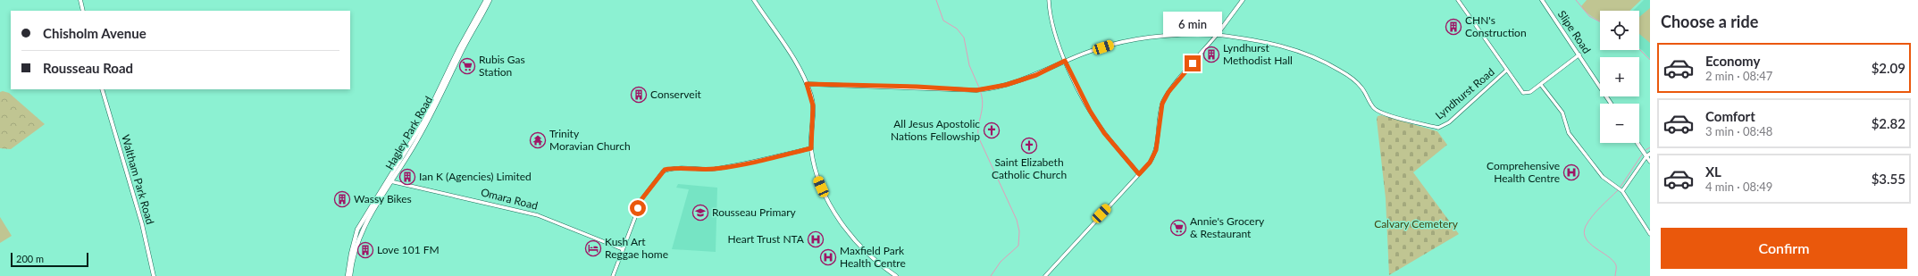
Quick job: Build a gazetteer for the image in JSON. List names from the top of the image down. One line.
{"streets":{"main road":["Slipe Road","Lyndhurst Road","Hagley Park Road","Waltham Park Road"],"street":["Omara Road"]},"crossings":[["Hagley Park Road","Omara Road"]],"parks":["Calvary Cemetery"],"places":{"building":["CHN's Construction","Lyndhurst Methodist Hall","Conserveit","Ian K (Agencies) Limited","Wassy Bikes","Love 101 FM"],"supermarket":["Rubis Gas Station","Annie's Grocery & Restaurant"],"church":["All Jesus Apostolic Nations Fellowship","Saint Elizabeth Catholic Church"],"temple":["Trinity Moravian Church"],"hospital":["Comprehensive Health Centre","Heart Trust NTA","Maxfield Park Health Centre"],"school or university":["Rousseau Primary"],"hotel":["Kush Art Reggae home"]},"scale_bar":"200 m","page":{"heading":"Choose a ride","map_buttons":["+","−"],"banner":["Chisholm Avenue","Rousseau Road"],"bubble":"6 min","list":[{"name":"Economy","note":"2 min · 08:47","value":"$2.09"},{"name":"Comfort","note":"3 min · 08:48","value":"$2.82"},{"name":"XL","note":"4 min · 08:49","value":"$3.55"}],"buttons":"Confirm","scale":"200 m"}}
